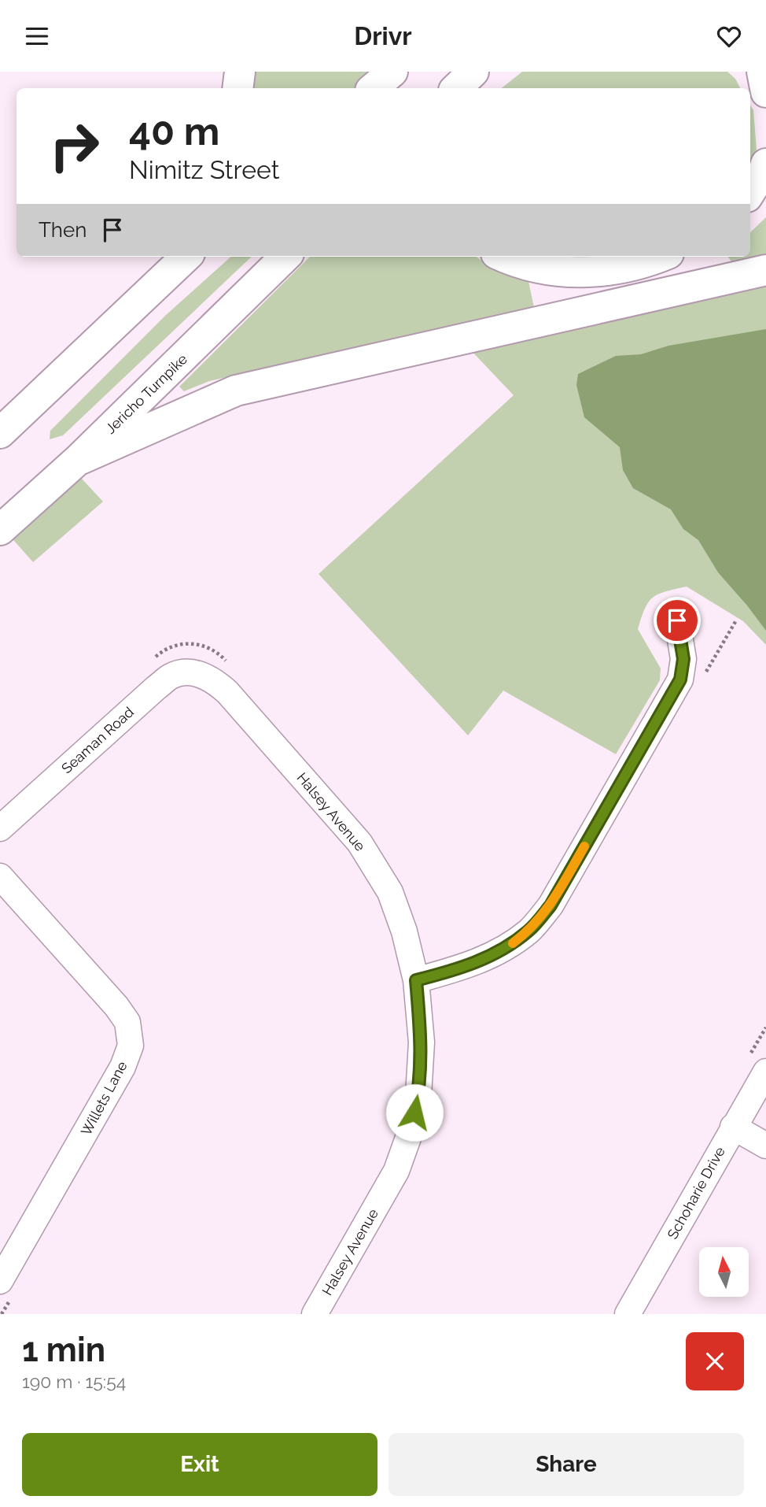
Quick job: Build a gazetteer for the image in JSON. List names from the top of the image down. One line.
{"streets":{"main road":["Jericho Turnpike"],"street":["Seaman Road","Halsey Avenue","Willets Lane","Schoharie Drive"]},"crossings":[["Seaman Road","Halsey Avenue"]],"north":"top","page":{"header":"Drivr","turn":["40 m","Nimitz Street"],"then":"Then","heading":["1 min","190 m · 15:54"],"buttons":["Exit","Share"]}}
